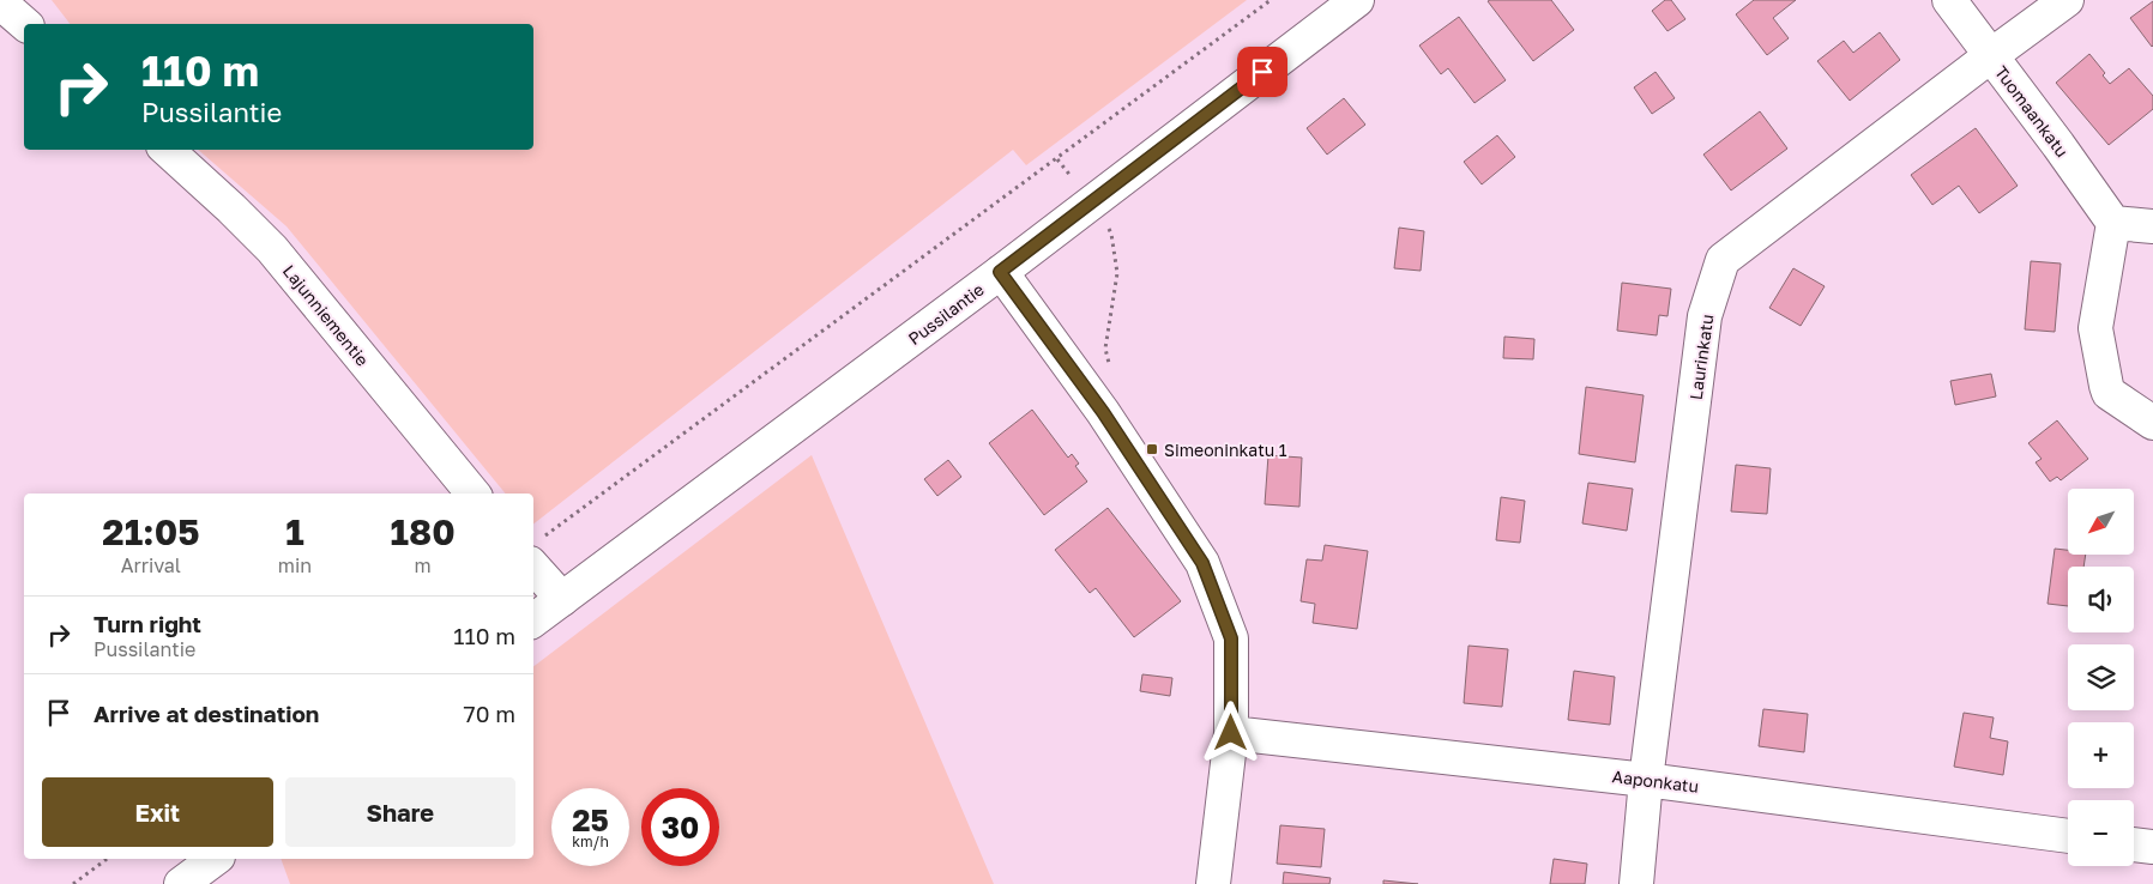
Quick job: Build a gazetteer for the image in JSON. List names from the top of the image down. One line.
{"streets":{"street":["Tuomaankatu","Pussilantie","Lajunniementie","Laurinkatu","Aaponkatu"]},"crossings":[["Tuomaankatu","Laurinkatu"],["Laurinkatu","Aaponkatu"]],"places":{"transit":["Simeoninkatu 1"]},"north":"bottom left","page":{"turn":["110 m","Pussilantie"],"map_buttons":["+","−"],"eta":["21:05","Arrival","1","min","180","m"],"list":[{"name":"Turn right","note":"Pussilantie","value":"110 m"},{"name":"Arrive at destination","value":"70 m"}],"buttons":["Exit","Share"],"speed":"25 km/h","limit":"30"}}
